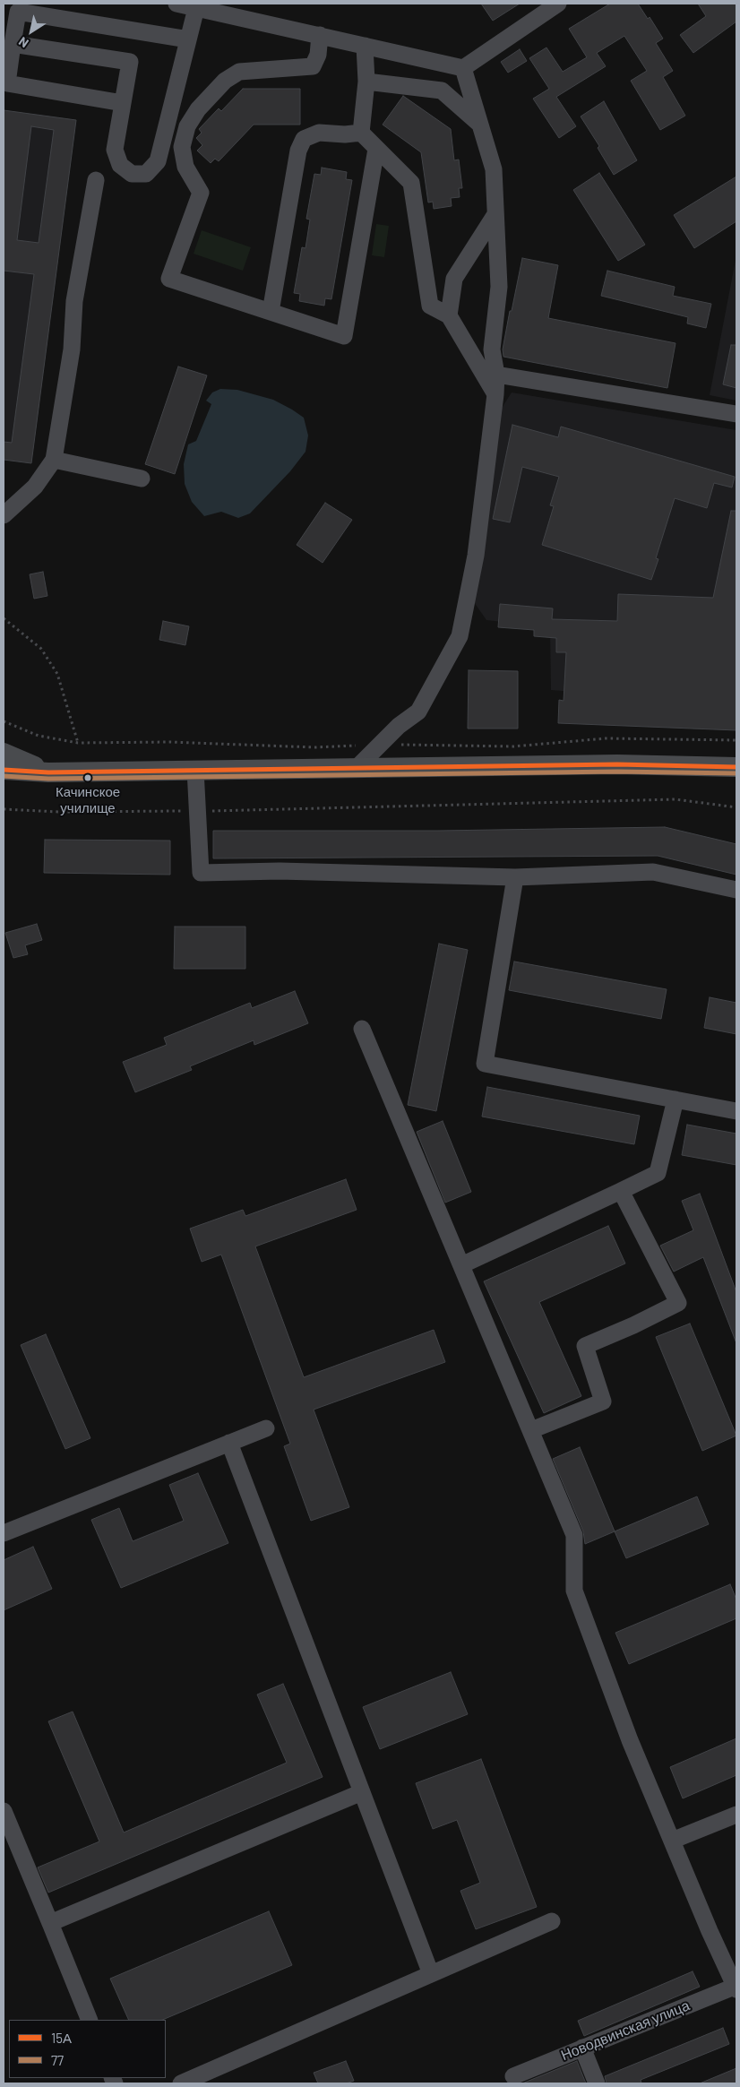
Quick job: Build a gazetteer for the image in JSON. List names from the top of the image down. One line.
{"streets":{"street":["Новодвинская улица"]},"places":["Качинское училище"],"lines":["transit line 15А","transit line 77"],"legend":["15А","77"],"north":"bottom left"}
